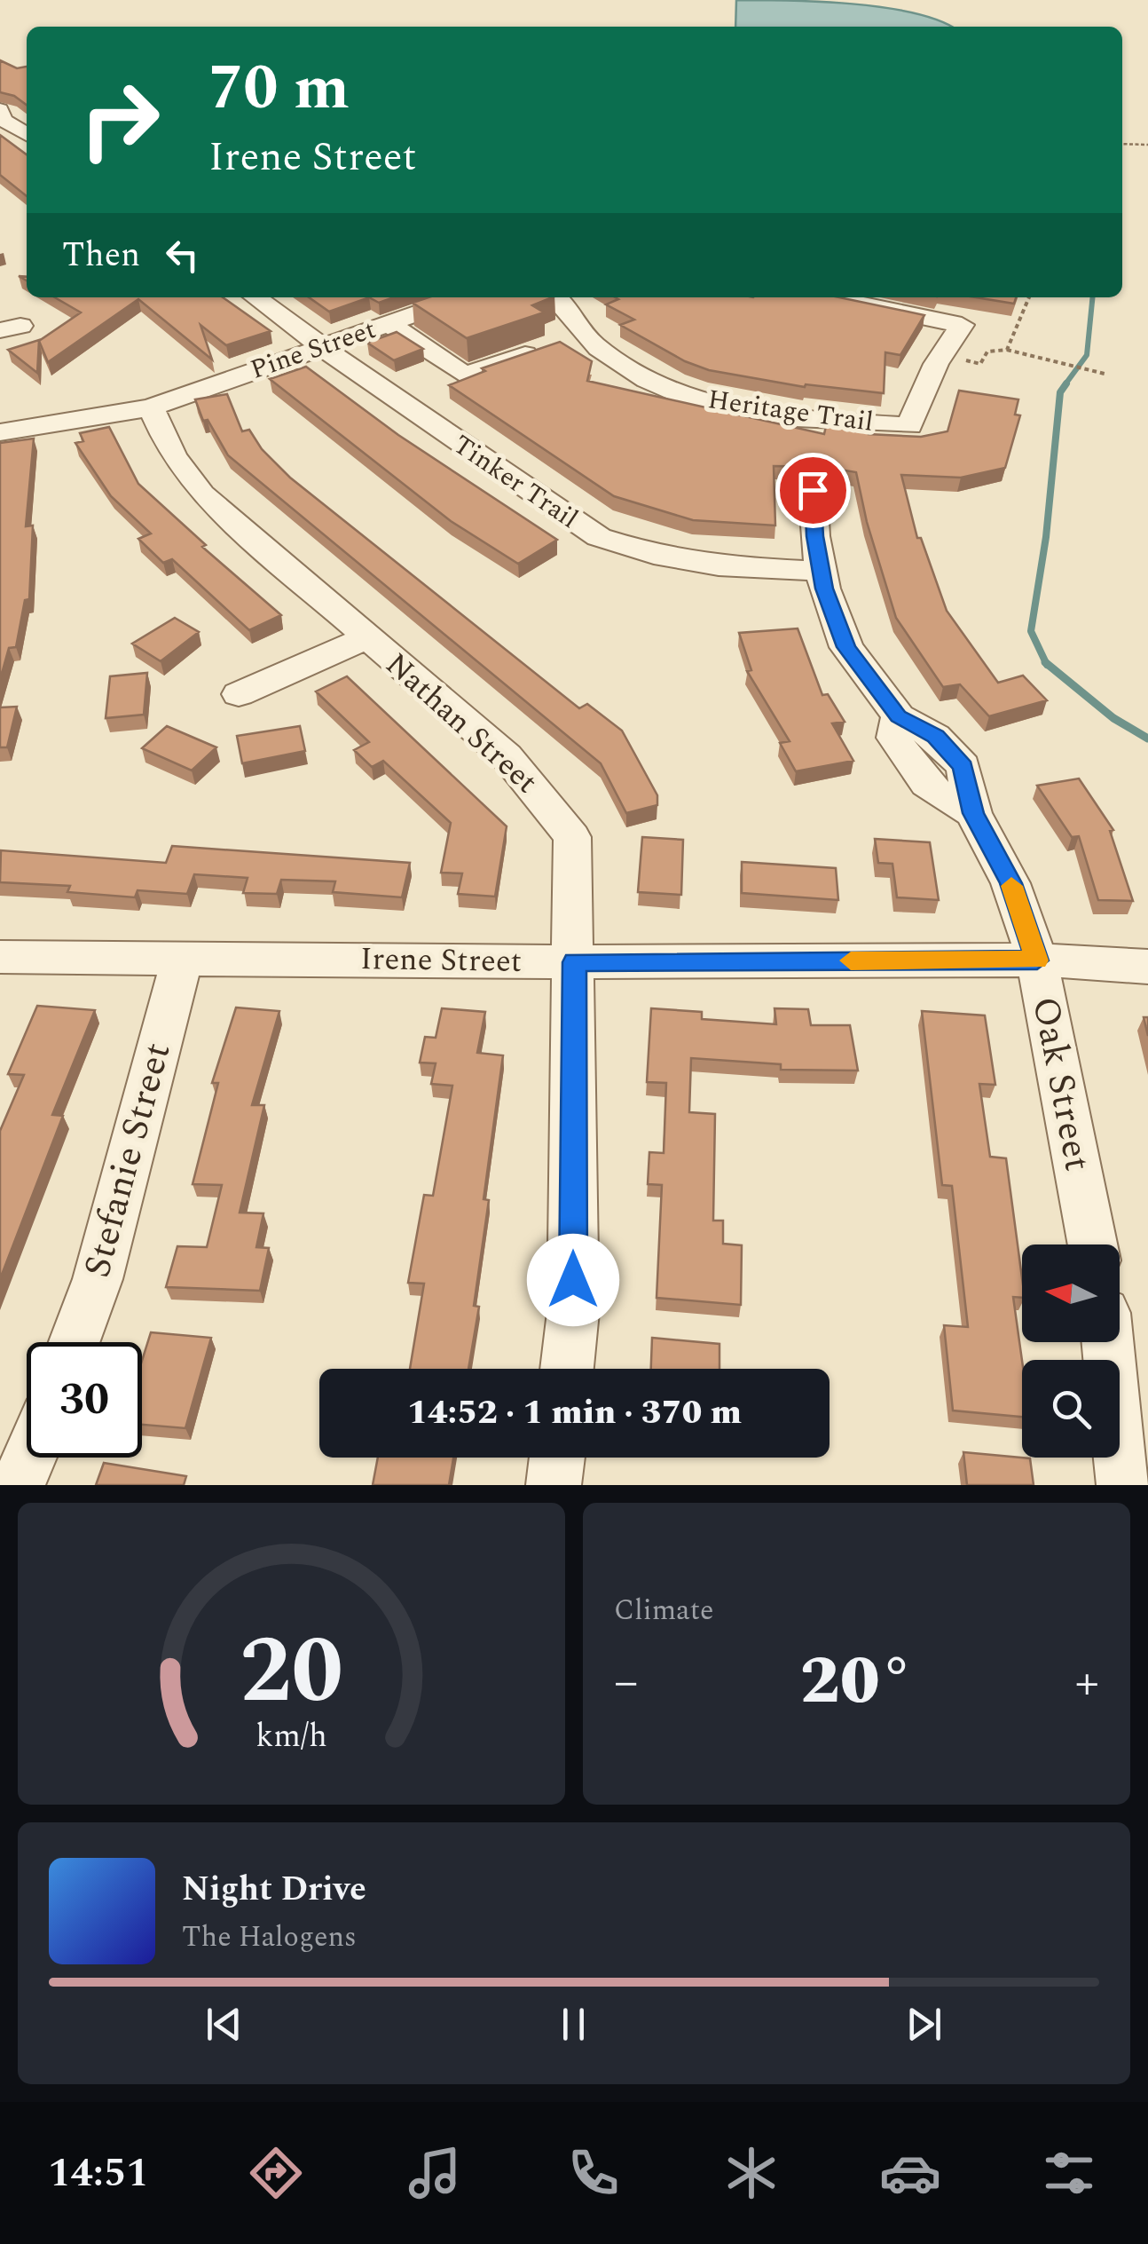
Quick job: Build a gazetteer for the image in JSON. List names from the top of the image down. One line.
{"streets":{"street":["Pine Street","Heritage Trail","Tinker Trail","Nathan Street","Irene Street","Oak Street","Stefanie Street"]},"crossings":[["Pine Street","Tinker Trail"],["Pine Street","Nathan Street"],["Tinker Trail","Oak Street"],["Nathan Street","Irene Street"],["Irene Street","Oak Street"],["Irene Street","Stefanie Street"]],"north":"left","page":{"turn":["70 m","Irene Street"],"then":"Then","limit":"30","trip":"14:52 · 1 min · 370 m","tile":"Climate","heat":["−","20°","+"],"song":["Night Drive","The Halogens"],"tabs":"14:51","gauge":["20","km/h"]}}
